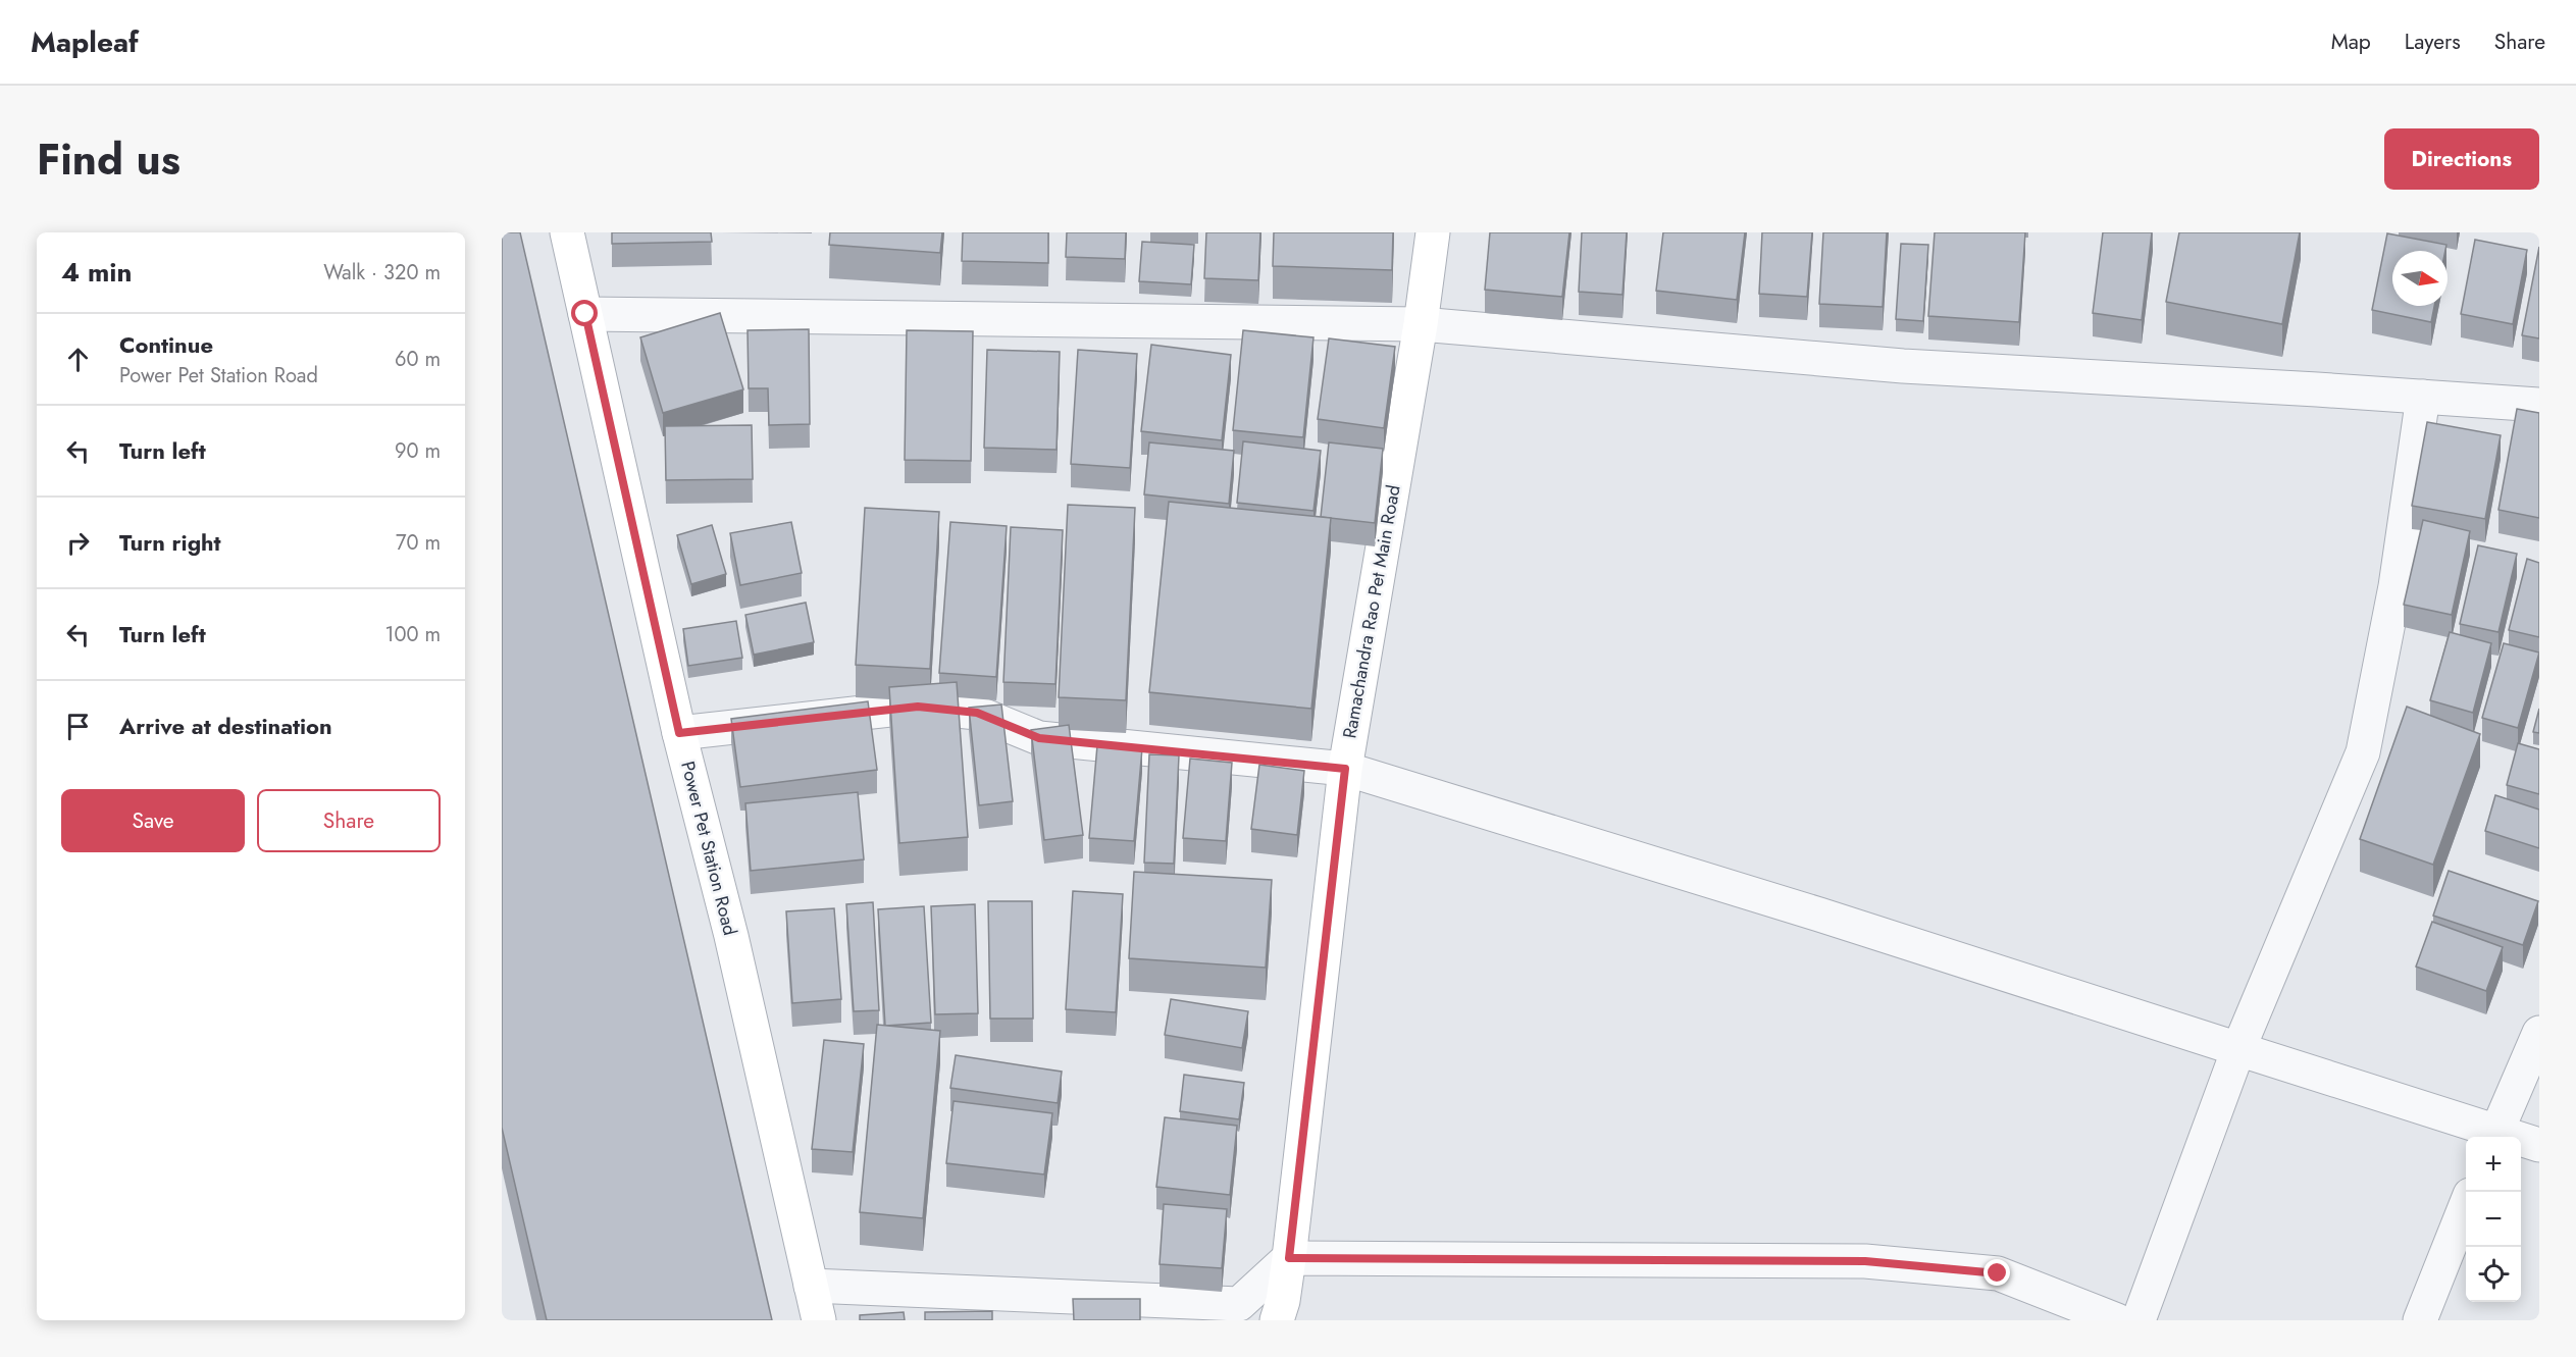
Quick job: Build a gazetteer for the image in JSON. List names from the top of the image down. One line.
{"streets":{"street":["Ramachandra Rao Pet Main Road","Power Pet Station Road"]},"north":"right","page":{"header":"Mapleaf","nav":["Map","Layers","Share"],"title":"Find us","buttons":["Directions",["Save","Share"]],"heading":["4 min","Walk · 320 m"],"list":[["Continue","Power Pet Station Road","60 m"],["Turn left","90 m"],["Turn right","70 m"],["Turn left","100 m"],"Arrive at destination"],"map_buttons":["+","−"]}}
